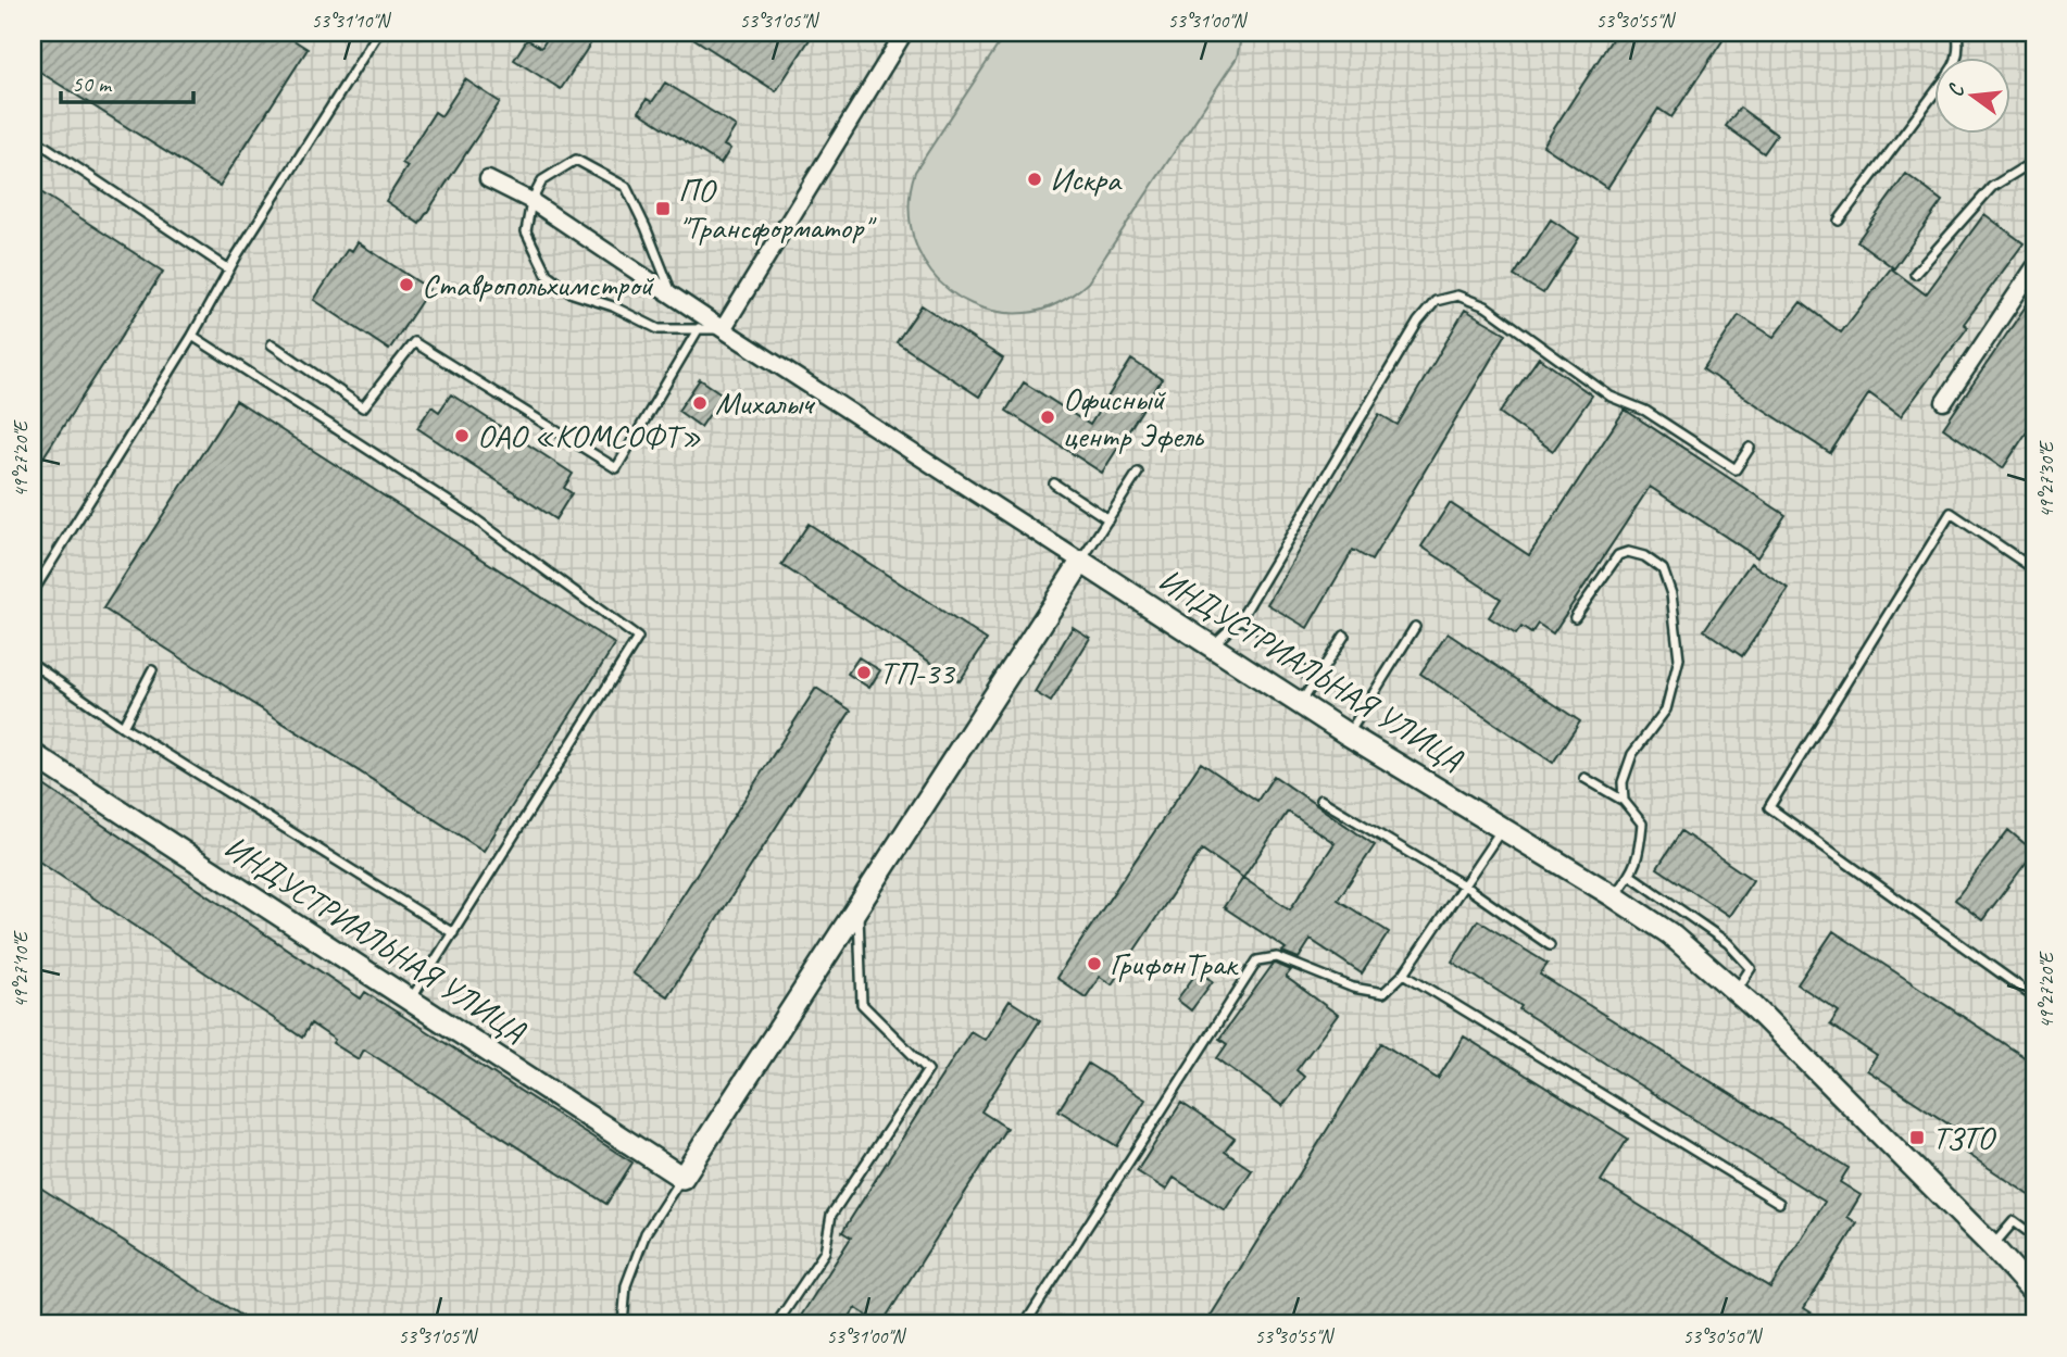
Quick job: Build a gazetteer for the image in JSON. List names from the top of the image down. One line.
{"streets":{"street":["ИНДУСТРИАЛЬНАЯ УЛИЦА"]},"places":{"other":["Искра","Ставропольхимстрой","Михалыч","Офисный центр Эфель","ОАО «КОМСОФТ»","ТП-33","ГрифонТрак"],"transit":["ПО \"Трансформатор\"","ТЗТО"]},"scale_bar":"50 m","north":"left","coordinates":["53°31'10\"N","53°31'05\"N","53°31'00\"N","53°30'55\"N","49°27'20\"E","49°27'30\"E","49°27'10\"E","53°30'50\"N"]}
